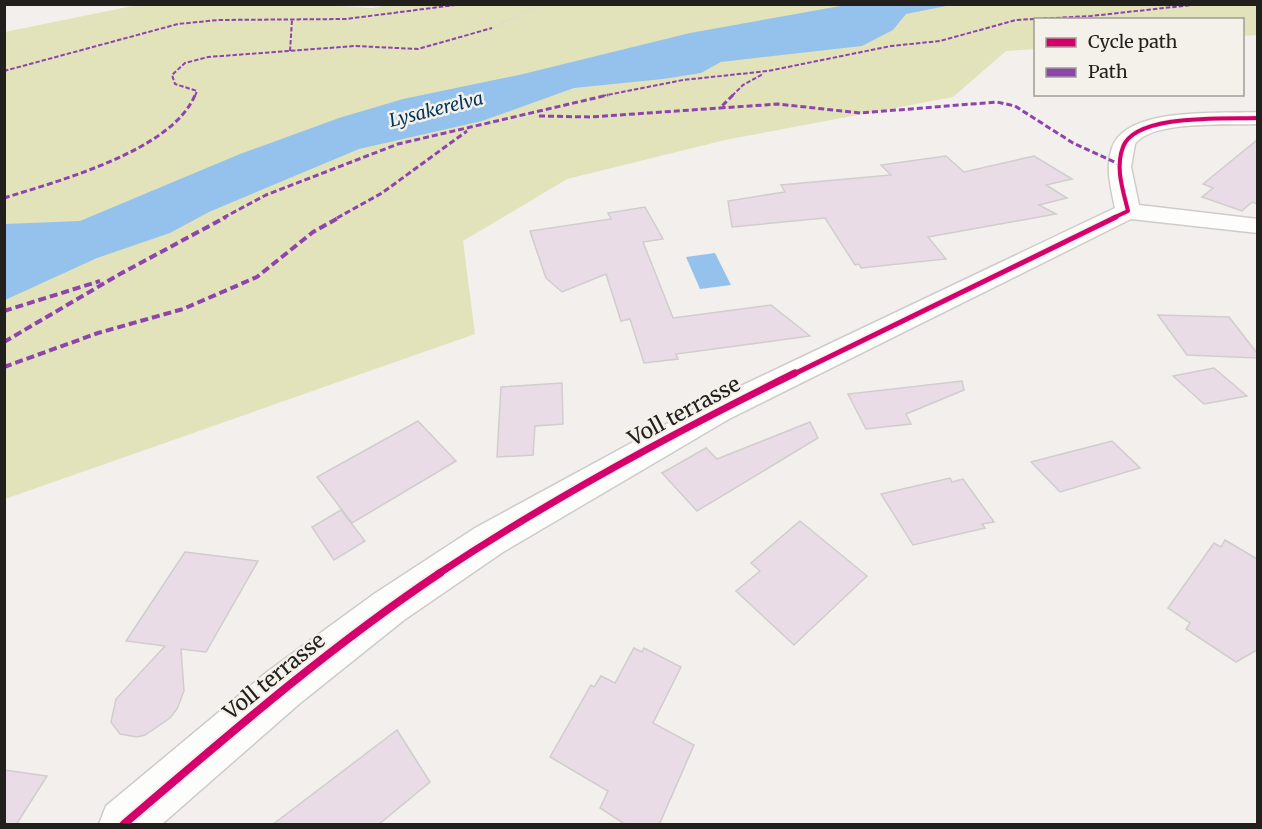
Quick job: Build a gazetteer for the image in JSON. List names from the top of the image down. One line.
{"streets":{"street":["Voll terrasse"]},"water":["Lysakerelva"],"legend":["Cycle path","Path"]}
